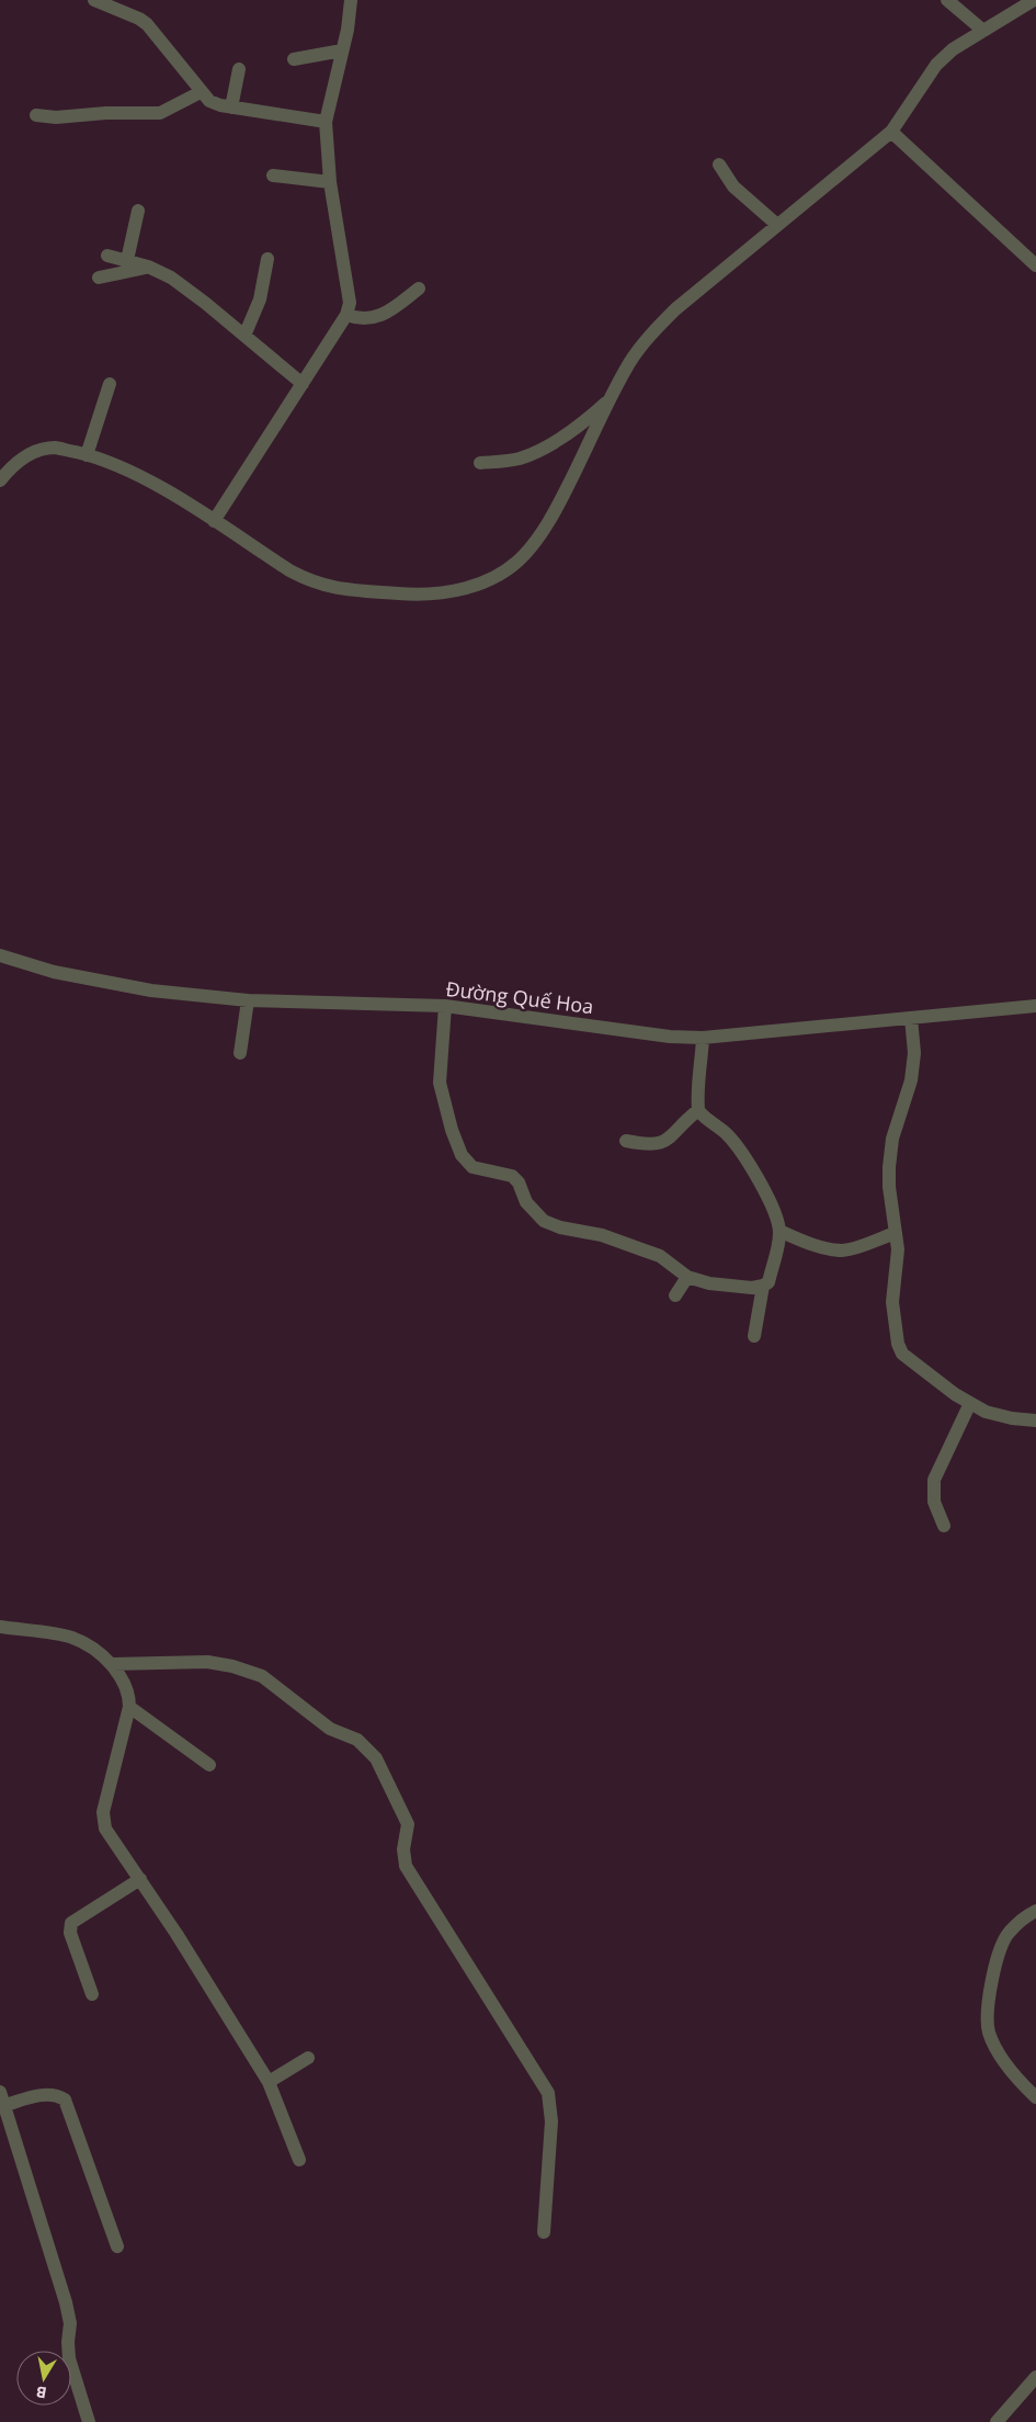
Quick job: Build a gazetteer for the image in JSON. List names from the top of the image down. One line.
{"streets":{"street":["Đường Quế Hoa"]},"north":"bottom"}
